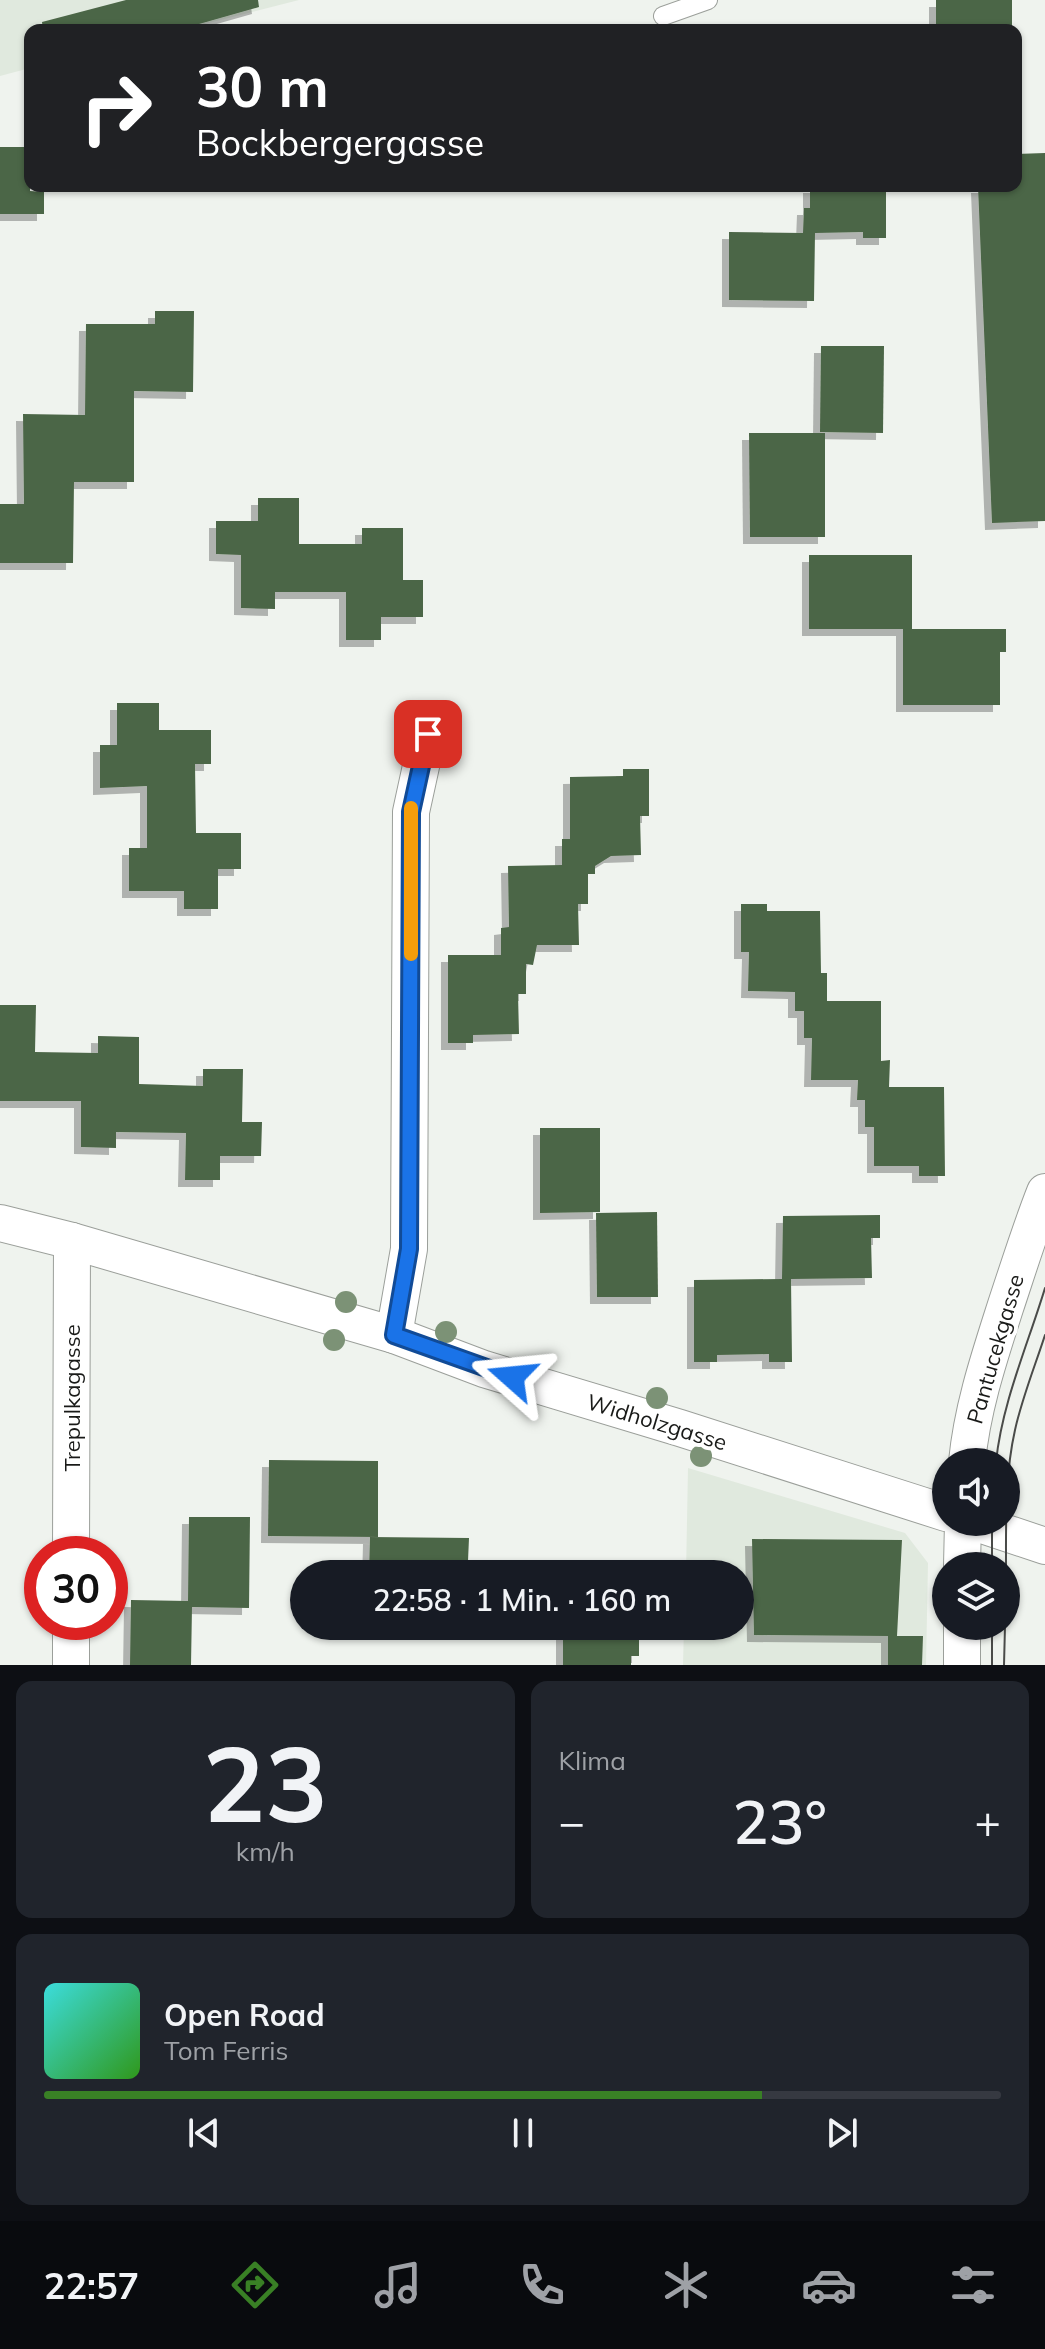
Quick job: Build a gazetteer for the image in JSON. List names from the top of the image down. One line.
{"streets":{"street":["Pantucekgasse","Trepulkagasse","Widholzgasse"]},"crossings":[["Trepulkagasse","Widholzgasse"]],"page":{"turn":["30 m","Bockbergergasse"],"limit":"30","trip":"22:58 · 1 Min. · 160 m","tile":[["23","km/h"],"Klima"],"heat":["−","23°","+"],"song":["Open Road","Tom Ferris"],"tabs":"22:57"}}
